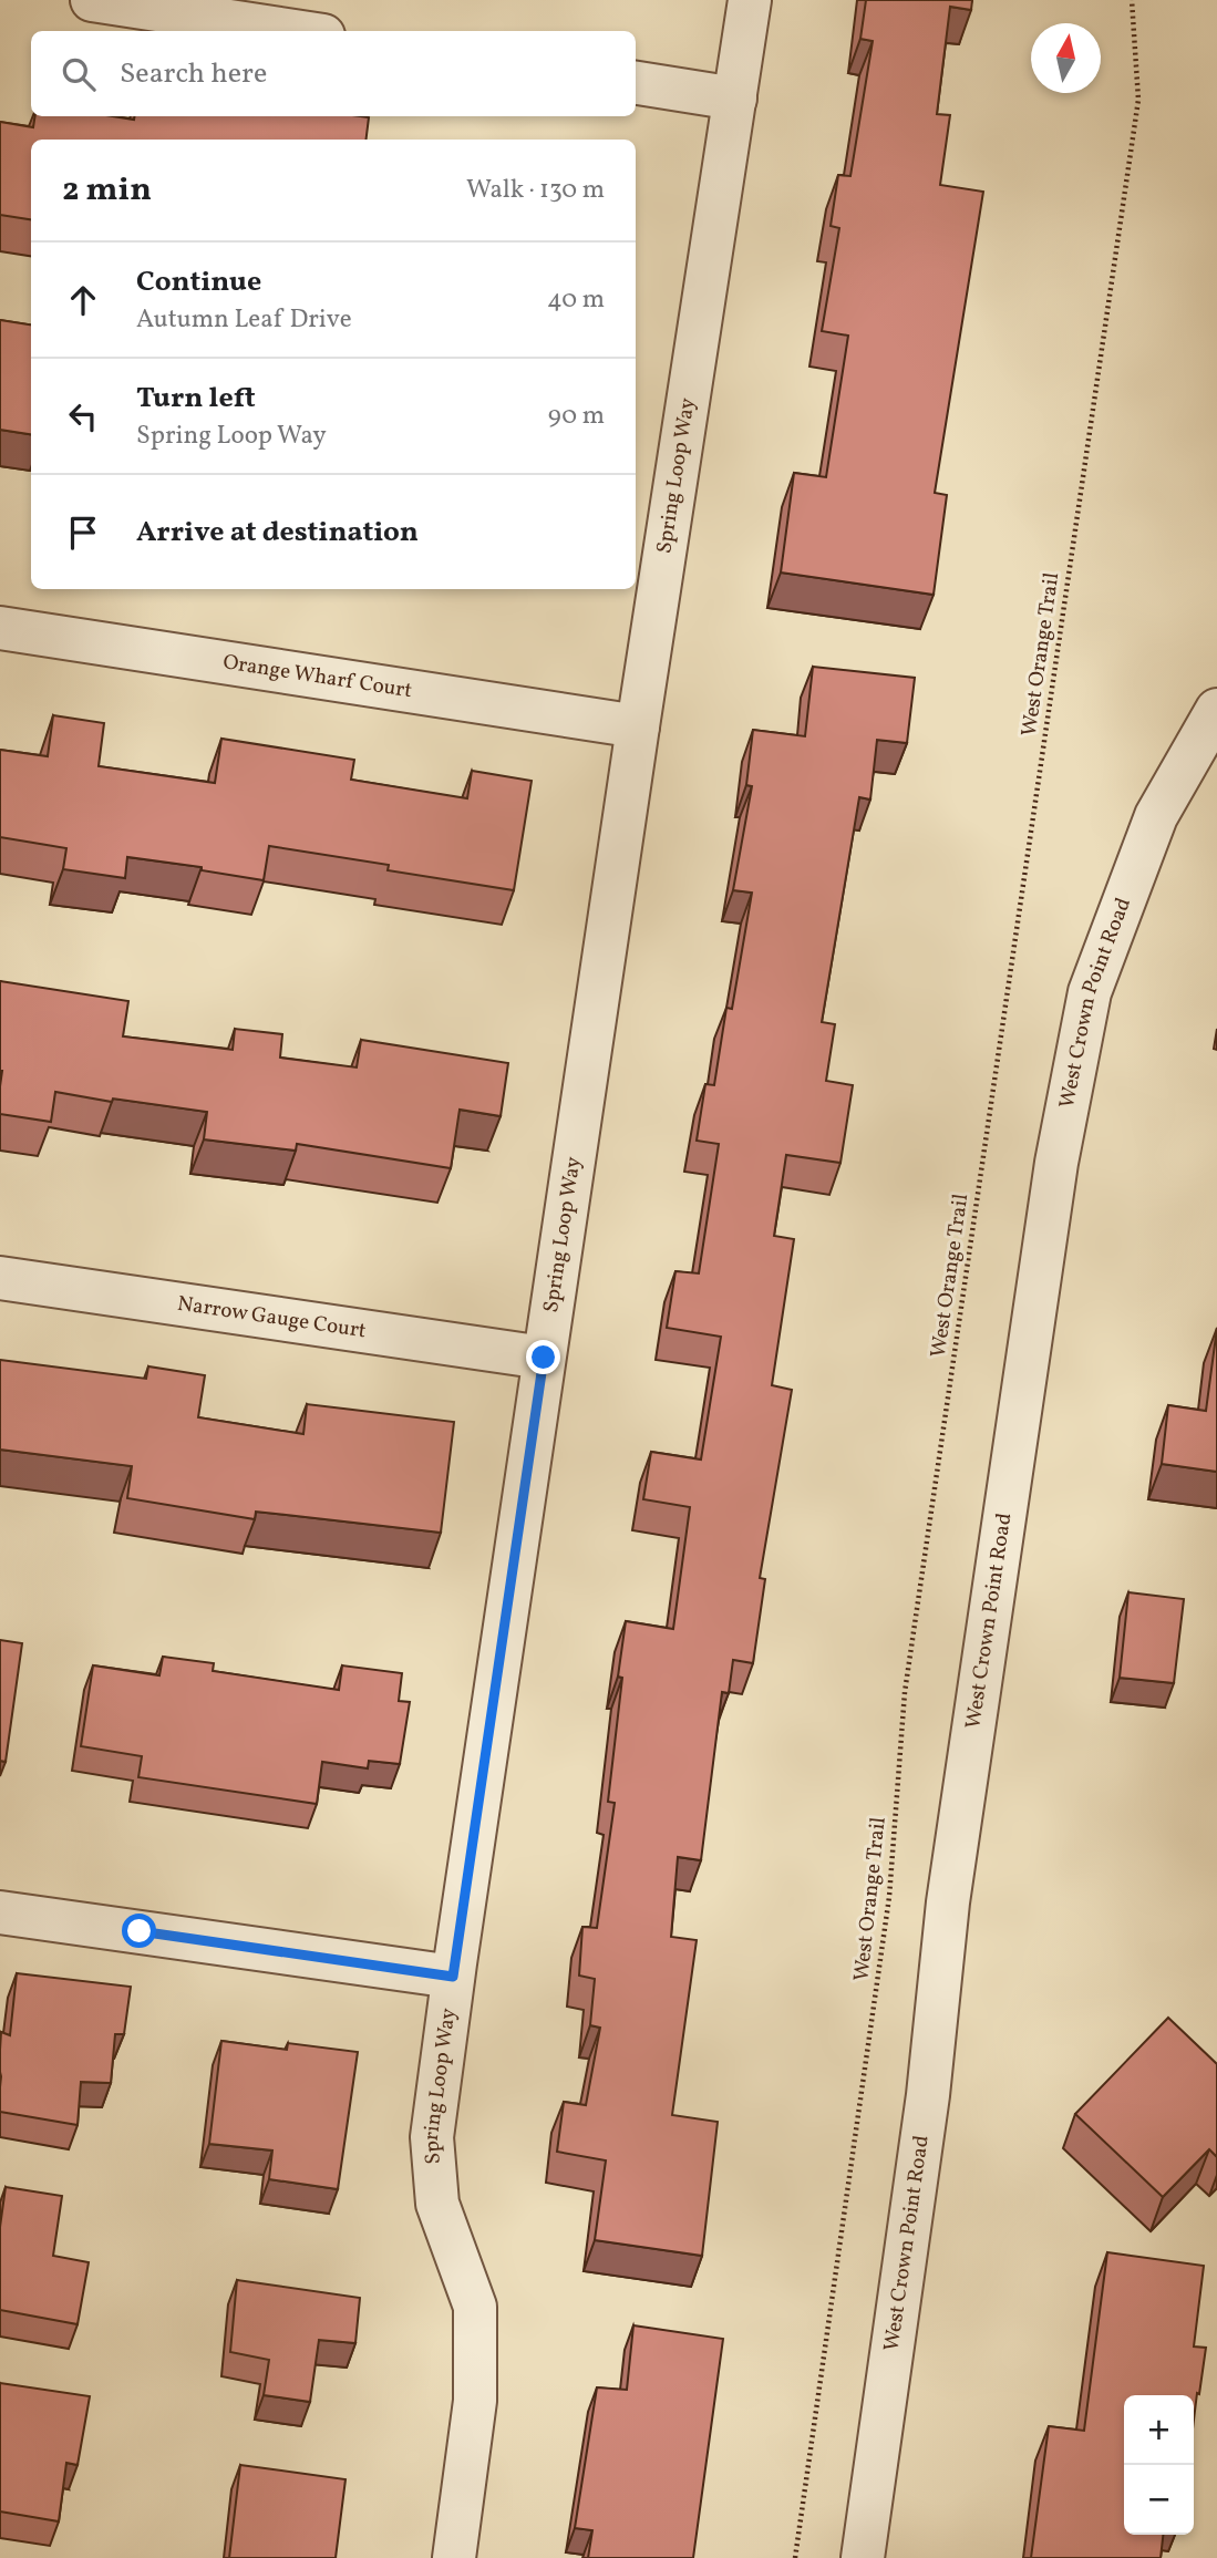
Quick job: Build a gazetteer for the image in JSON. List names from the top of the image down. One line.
{"streets":{"street":["Spring Loop Way","Orange Wharf Court","West Crown Point Road","Narrow Gauge Court"],"path":["West Orange Trail"]},"crossings":[["Spring Loop Way","Orange Wharf Court"],["Spring Loop Way","Narrow Gauge Court"]],"north":"top","page":{"search":"Search here","heading":["2 min","Walk · 130 m"],"list":[["Continue","Autumn Leaf Drive","40 m"],["Turn left","Spring Loop Way","90 m"],"Arrive at destination"],"map_buttons":["+","−"]}}
